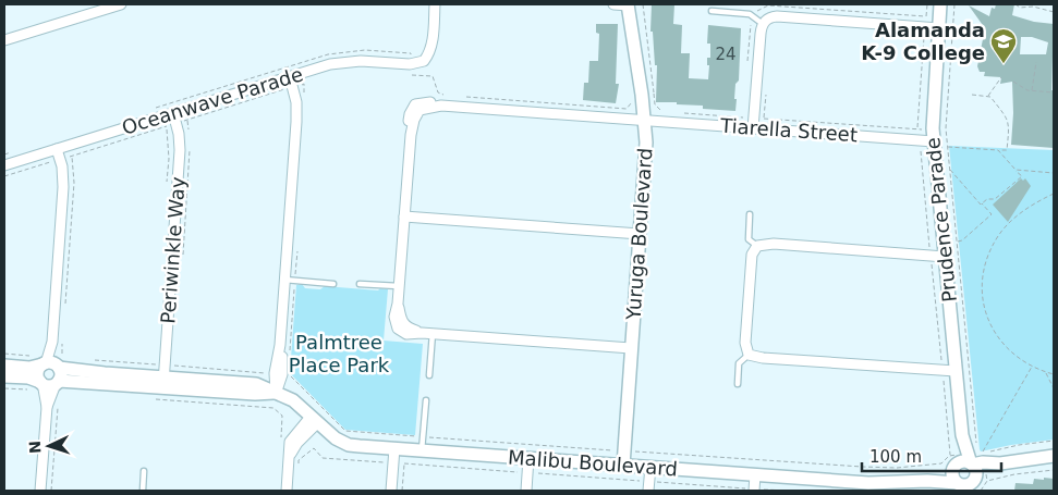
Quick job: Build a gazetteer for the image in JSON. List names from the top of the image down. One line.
{"streets":{"street":["Oceanwave Parade","Tiarella Street","Prudence Parade","Yuruga Boulevard","Periwinkle Way","Malibu Boulevard"]},"crossings":[["Oceanwave Parade","Periwinkle Way"],["Tiarella Street","Prudence Parade"],["Tiarella Street","Yuruga Boulevard"],["Prudence Parade","Malibu Boulevard"],["Yuruga Boulevard","Malibu Boulevard"]],"parks":["Palmtree Place Park"],"places":{"school or university":["Alamanda K-9 College"]},"house_numbers":["24"],"scale_bar":"100 m","north":"left"}
